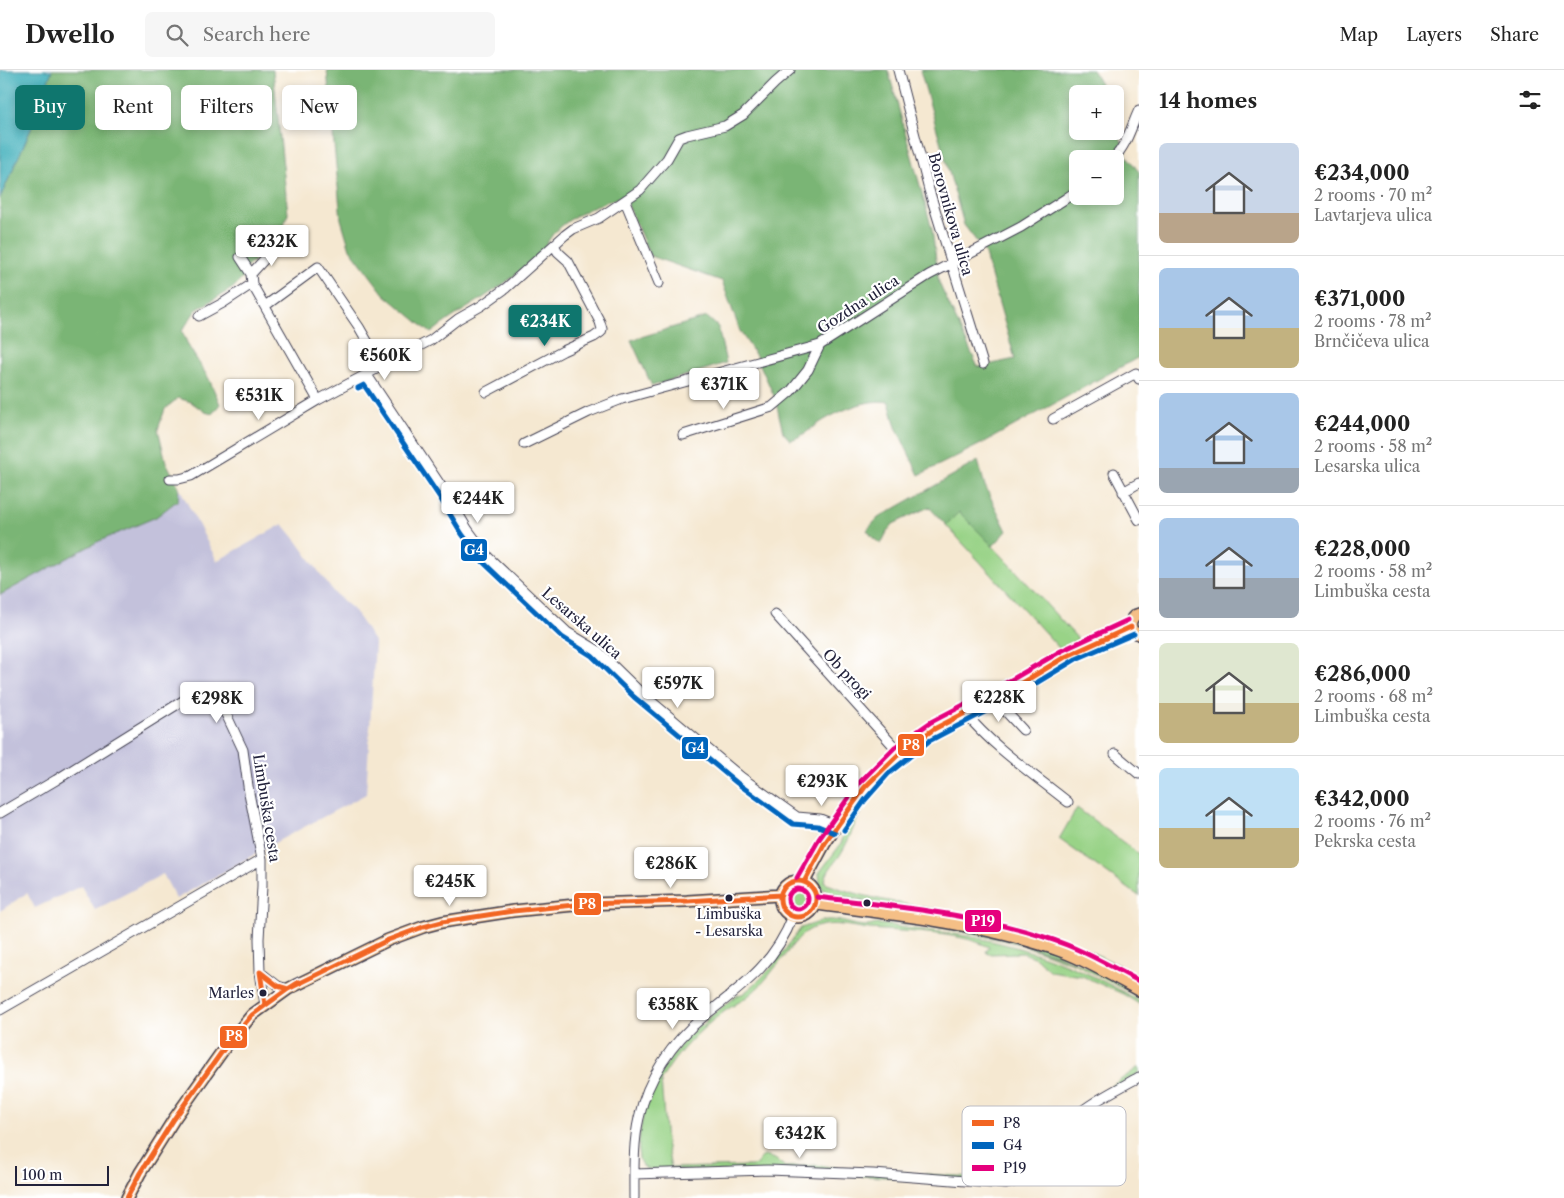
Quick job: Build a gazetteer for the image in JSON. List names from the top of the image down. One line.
{"streets":{"street":["Borovnikova ulica","Gozdna ulica","Lesarska ulica","Ob progi","Limbuška cesta"]},"crossings":[["Borovnikova ulica","Gozdna ulica"]],"places":["Limbuška - Lesarska","Marles"],"lines":["transit line G4","transit line P19","transit line P8"],"legend":["P8","G4","P19"],"scale_bar":"100 m","page":{"header":"Dwello","search":"Search here","nav":["Map","Layers","Share"],"heading":"14 homes","map_buttons":["+","−"],"chip":["Buy","Rent","Filters","New"],"list":[{"name":"€234,000","note":"2 rooms · 70 m² · Lavtarjeva ulica"},{"name":"€371,000","note":"2 rooms · 78 m² · Brnčičeva ulica"},{"name":"€244,000","note":"2 rooms · 58 m² · Lesarska ulica"},{"name":"€228,000","note":"2 rooms · 58 m² · Limbuška cesta"},{"name":"€286,000","note":"2 rooms · 68 m² · Limbuška cesta"},{"name":"€342,000","note":"2 rooms · 76 m² · Pekrska cesta"}],"price":["€232K","€234K","€560K","€371K","€531K","€244K","€597K","€228K","€298K","€293K","€286K","€245K","€358K","€342K"],"scale":"100 m"}}
